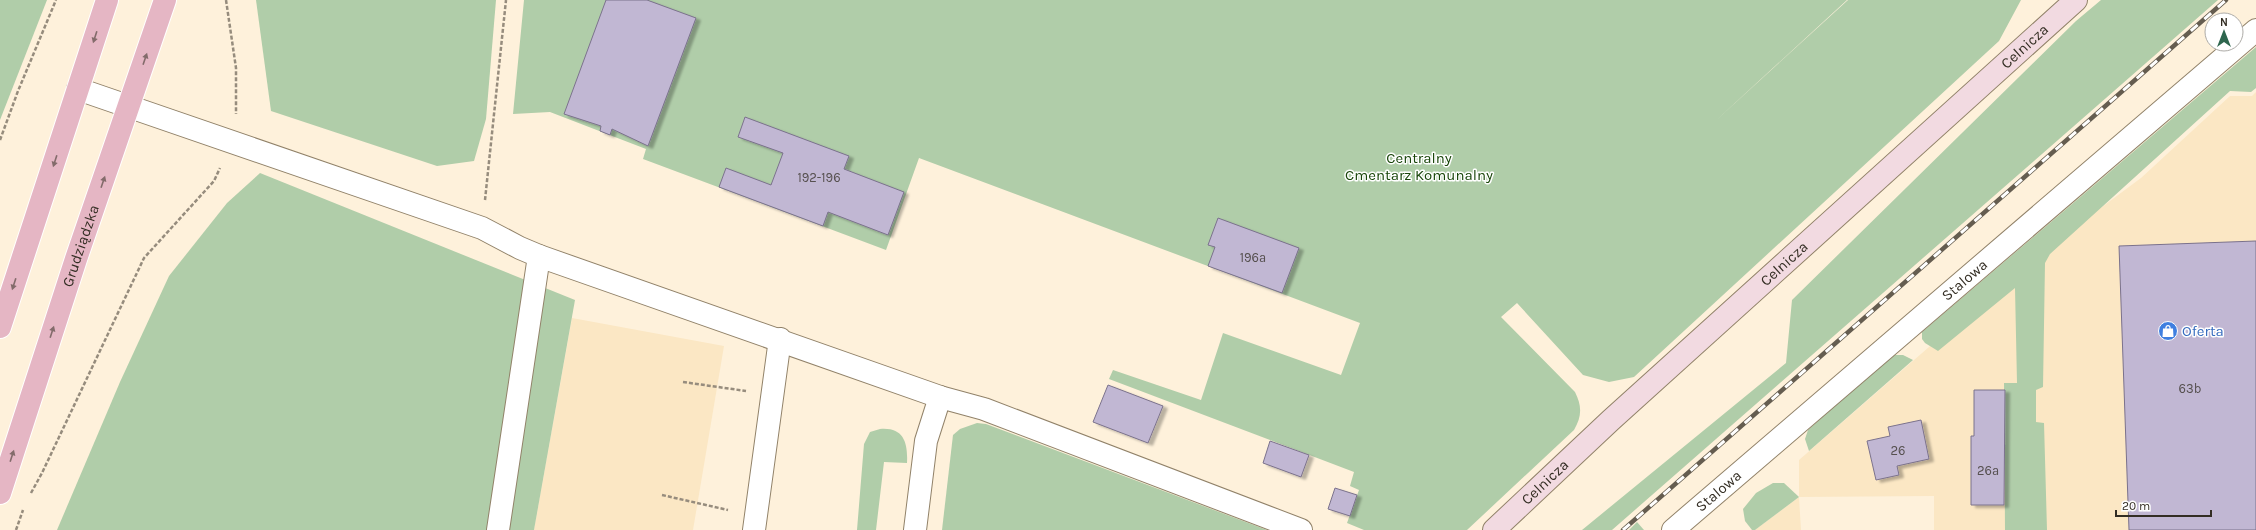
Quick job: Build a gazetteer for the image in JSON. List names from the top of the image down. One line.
{"streets":{"main road":["Grudziądzka"],"street":["Celnicza","Stalowa"]},"parks":["Centralny Cmentarz Komunalny"],"places":{"shop":["Oferta"]},"house_numbers":["192-196","196a","63b","26","26a"],"scale_bar":"20 m","north":"top"}
